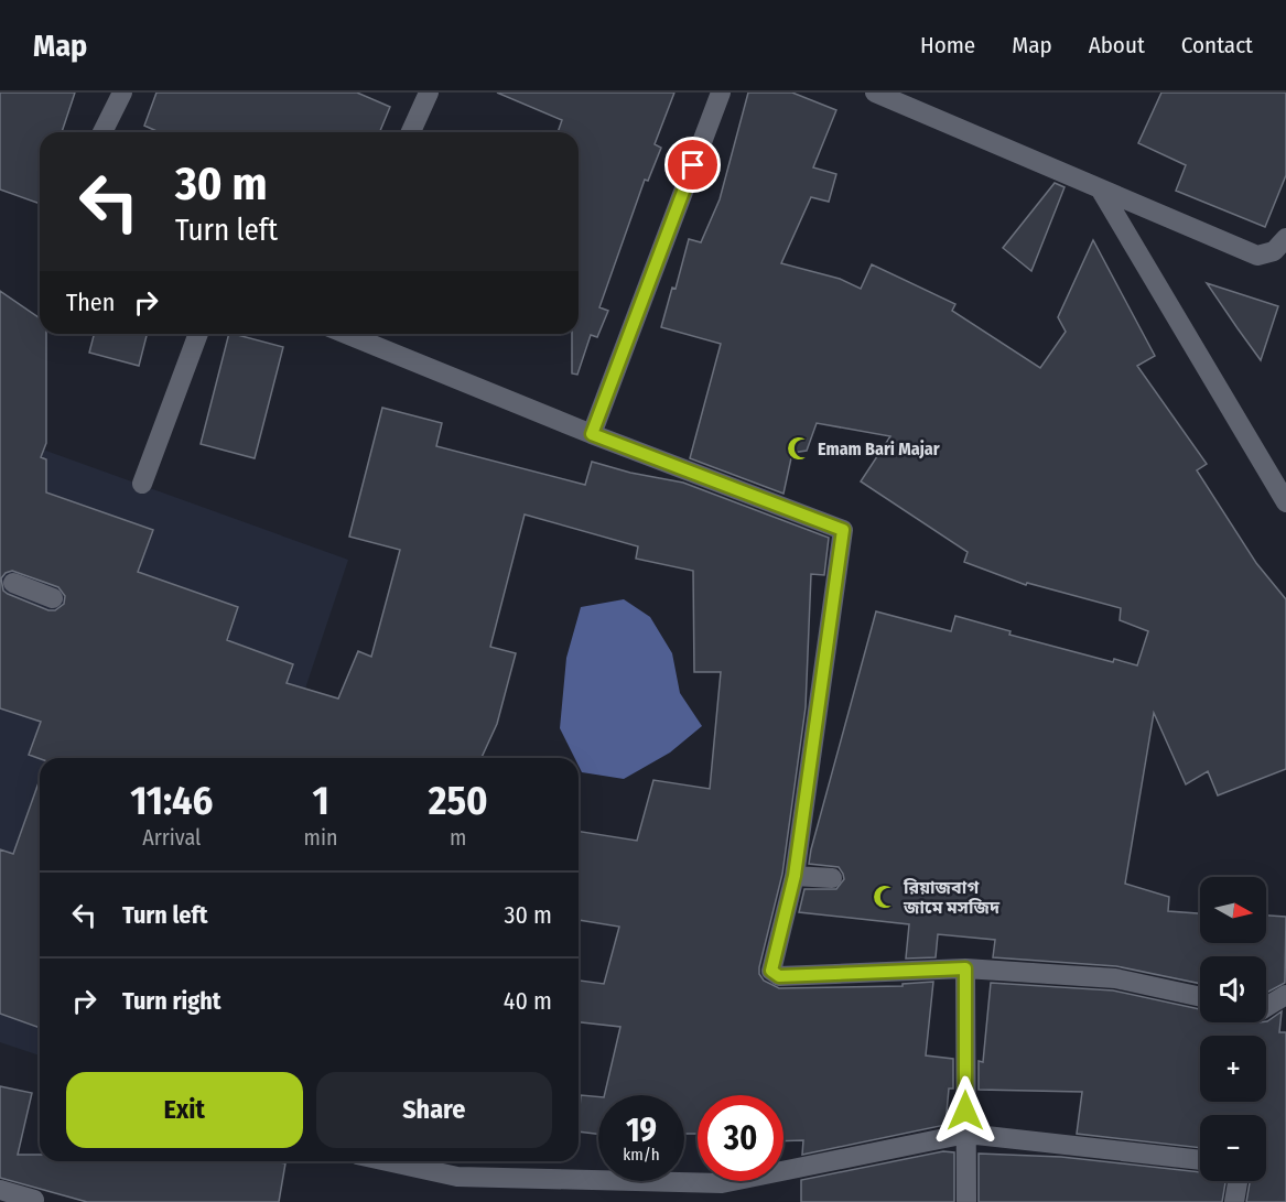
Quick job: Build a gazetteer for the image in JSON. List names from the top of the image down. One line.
{"places":{"mosque":["Emam Bari Majar","রিয়াজবাগ জামে মসজিদ"]},"north":"right","page":{"header":"Map","nav":["Home","Map","About","Contact"],"turn":["30 m","Turn left"],"then":"Then","eta":["11:46","Arrival","1","min","250","m"],"list":[{"name":"Turn left","value":"30 m"},{"name":"Turn right","value":"40 m"}],"map_buttons":["+","−"],"buttons":["Exit","Share"],"speed":"19 km/h","limit":"30"}}
